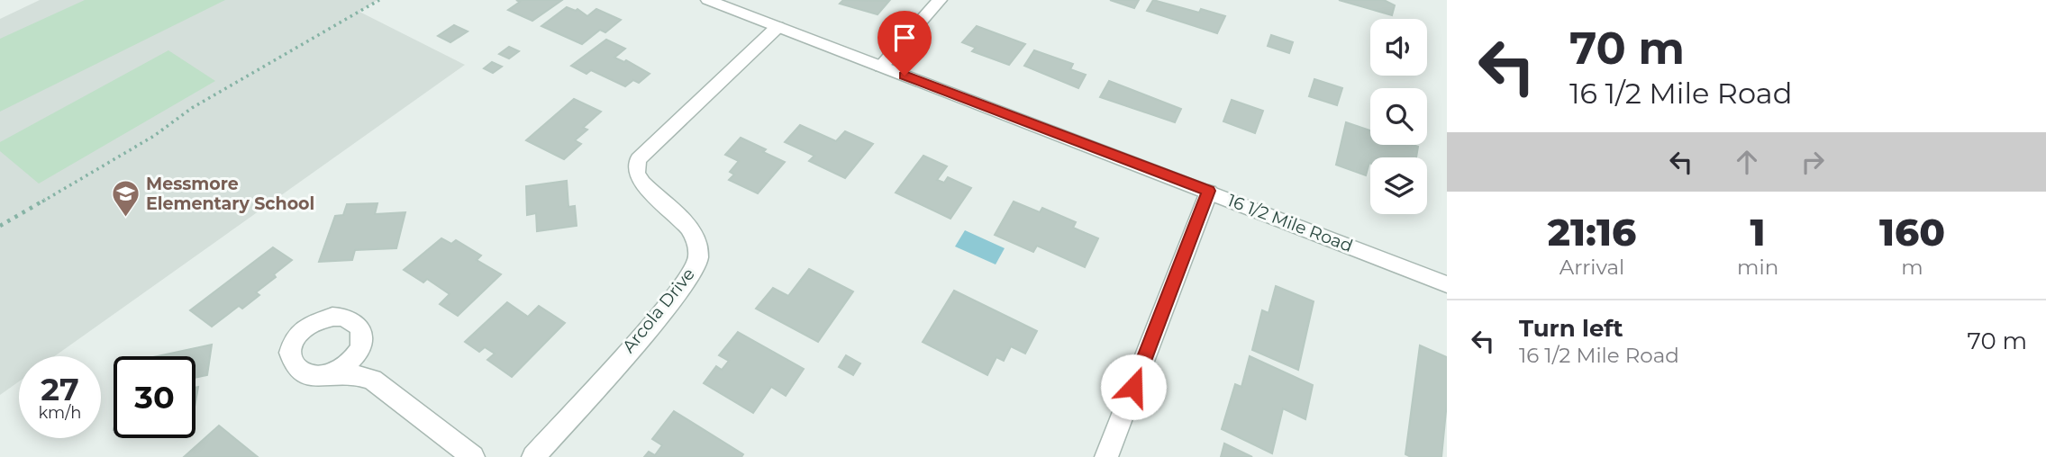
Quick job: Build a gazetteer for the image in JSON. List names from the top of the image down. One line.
{"streets":{"street":["16 1/2 Mile Road","Arcola Drive"]},"crossings":[["16 1/2 Mile Road","Arcola Drive"]],"places":{"school or university":["Messmore Elementary School"]},"page":{"turn":["70 m","16 1/2 Mile Road"],"eta":["21:16","Arrival","1","min","160","m"],"list":[{"name":"Turn left","note":"16 1/2 Mile Road","value":"70 m"}],"speed":"27 km/h","limit":"30"}}
